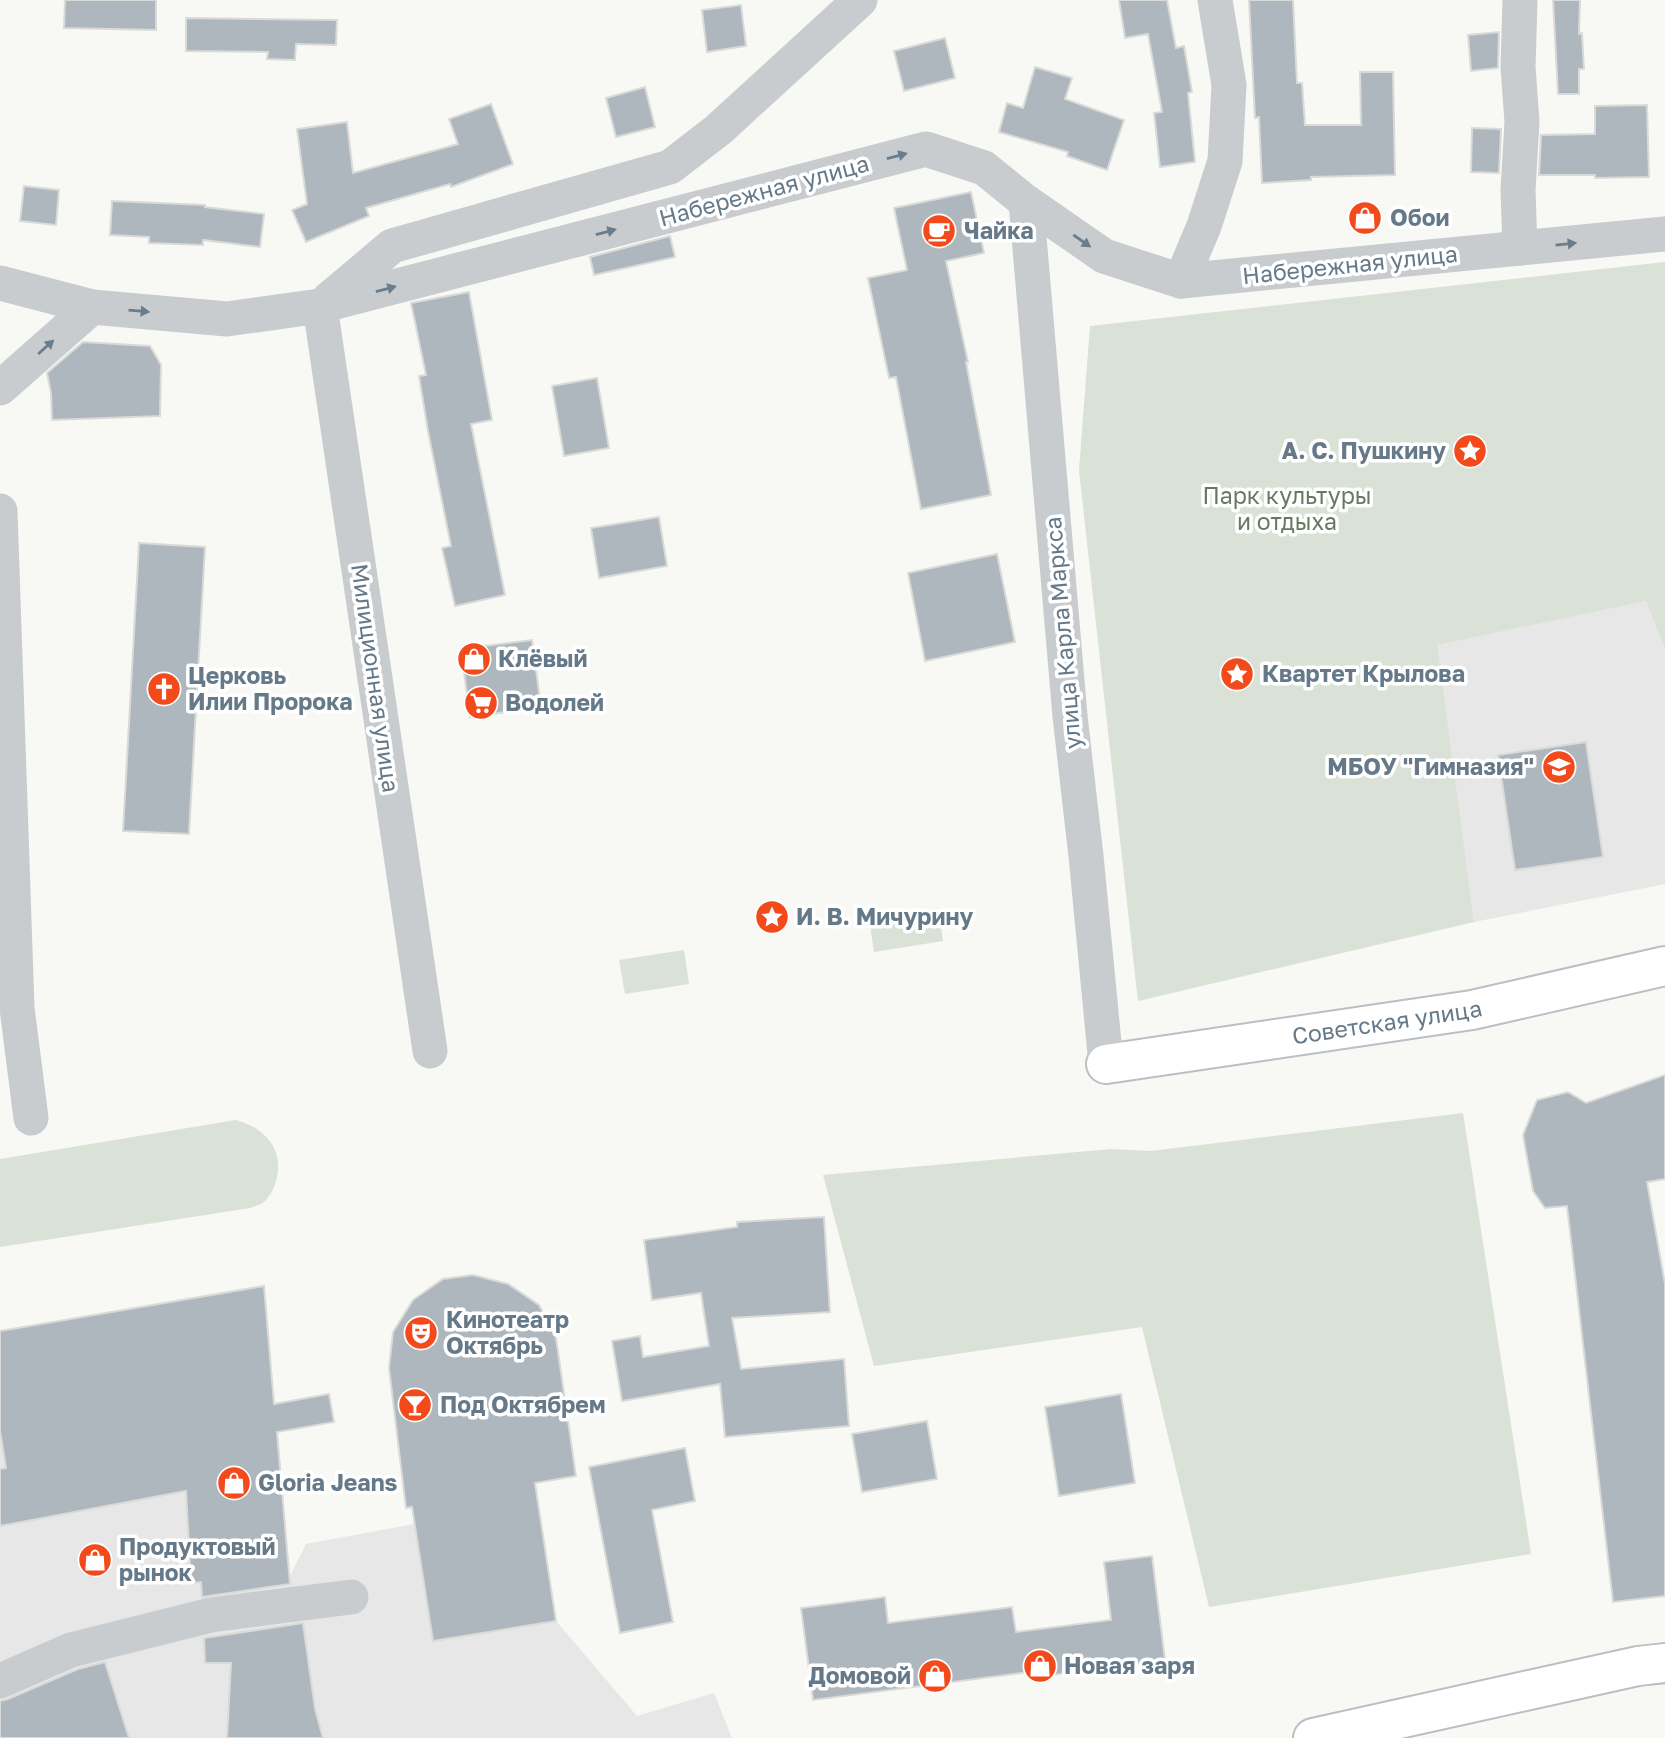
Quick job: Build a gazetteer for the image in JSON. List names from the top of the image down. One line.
{"streets":{"main road":["Советская улица"],"street":["Набережная улица","улица Карла Маркса","Милиционная улица"]},"crossings":[["Набережная улица","улица Карла Маркса"],["Набережная улица","Милиционная улица"],["улица Карла Маркса","Советская улица"]],"one_way":["Набережная улица"],"parks":["Парк культуры и отдыха"],"places":{"shop":["Обои","Клёвый","Gloria Jeans","Продуктовый рынок","Новая заря","Домовой"],"cafe":["Чайка"],"place":["А. С. Пушкину","Квартет Крылова","И. В. Мичурину"],"church":["Церковь Илии Пророка"],"supermarket":["Водолей"],"school or university":["МБОУ \"Гимназия\""],"theatre":["Кинотеатр Октябрь"],"bar":["Под Октябрем"]}}
